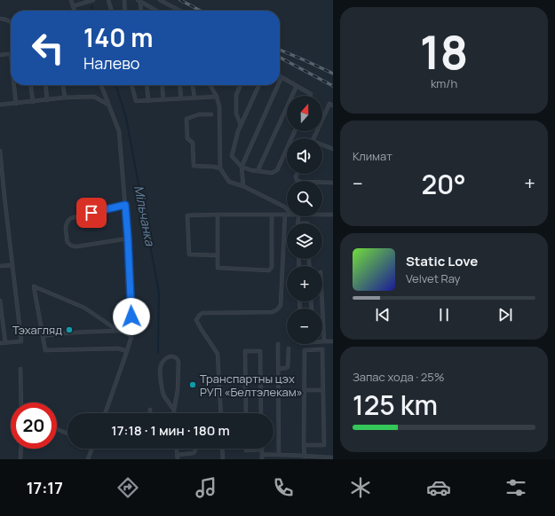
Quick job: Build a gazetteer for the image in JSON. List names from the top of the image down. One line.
{"water":["Мільчанка"],"places":["Тэхагляд","Транспартны цэх РУП «Белтэлекам»"],"north":"top","page":{"tile":[["18","km/h"],"Климат",["Запас хода · 25%","125 km"]],"turn":["140 m","Налево"],"map_buttons":["+","−"],"heat":["−","20°","+"],"song":["Static Love","Velvet Ray"],"limit":"20","trip":"17:18 · 1 мин · 180 m","tabs":"17:17"}}
